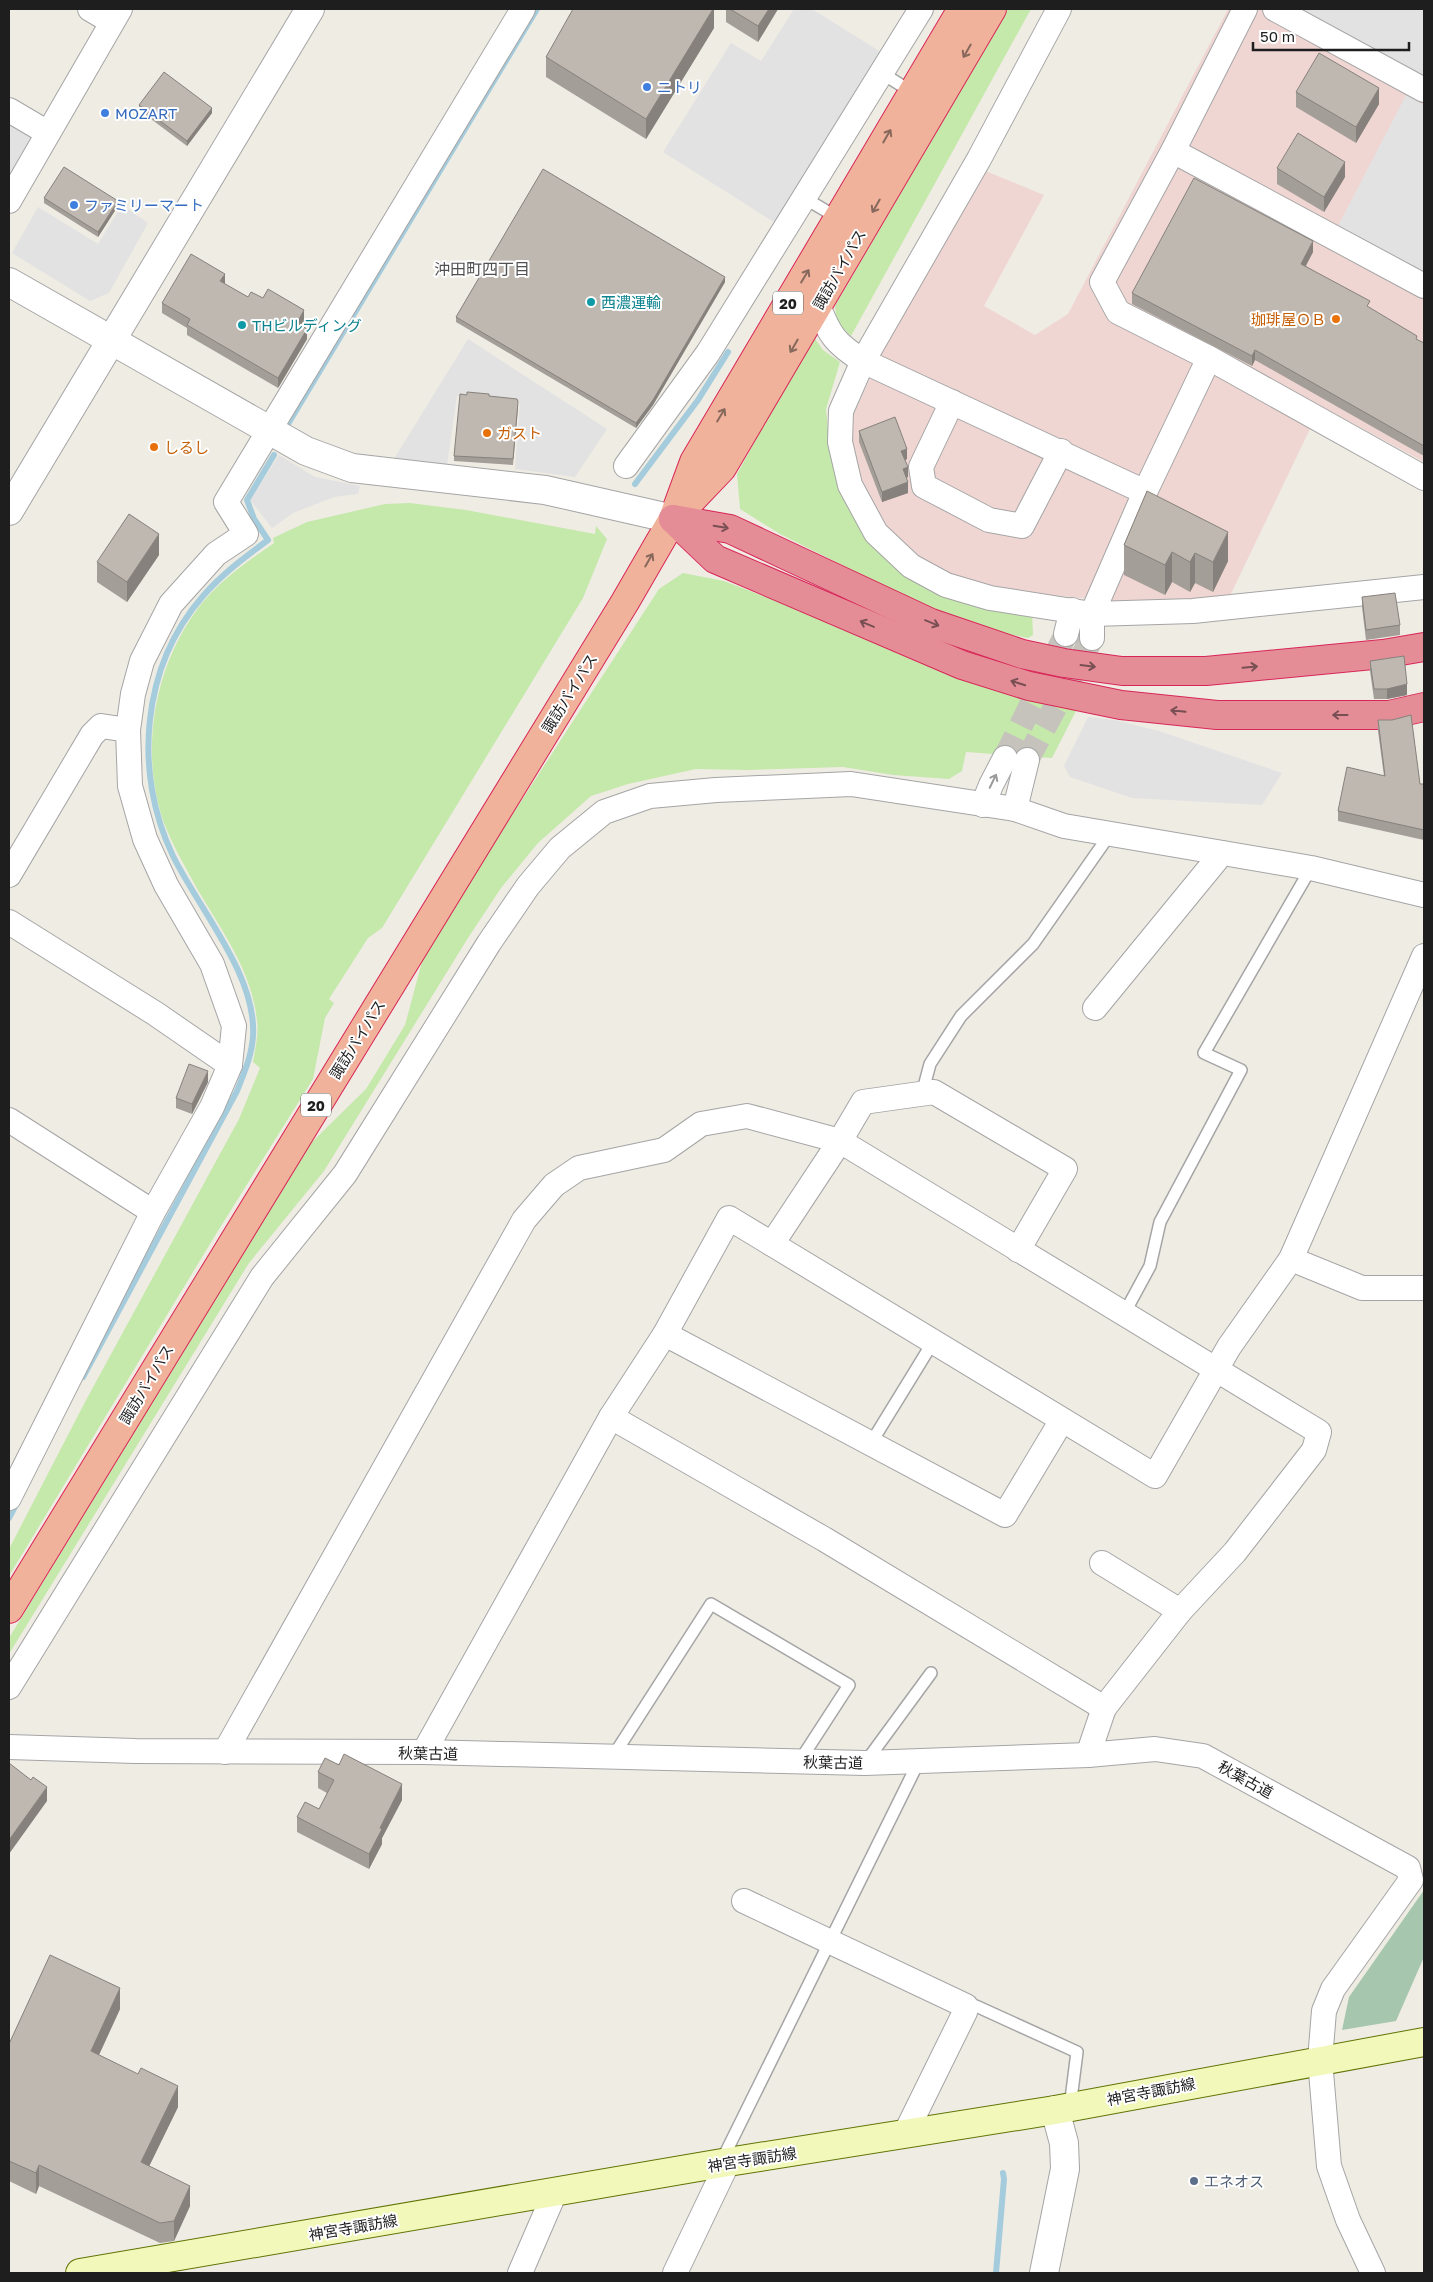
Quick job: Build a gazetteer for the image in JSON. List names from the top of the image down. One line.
{"streets":{"highway":["諏訪バイパス","20"],"main road":["神宮寺諏訪線"],"street":["秋葉古道"]},"crossings":[["秋葉古道","神宮寺諏訪線"]],"districts":["沖田町四丁目"],"places":["ニトリ","MOZART","ファミリーマート","西濃運輸","珈琲屋ＯＢ","THビルディング","ガスト","しるし","エネオス"],"scale_bar":"50 m"}
